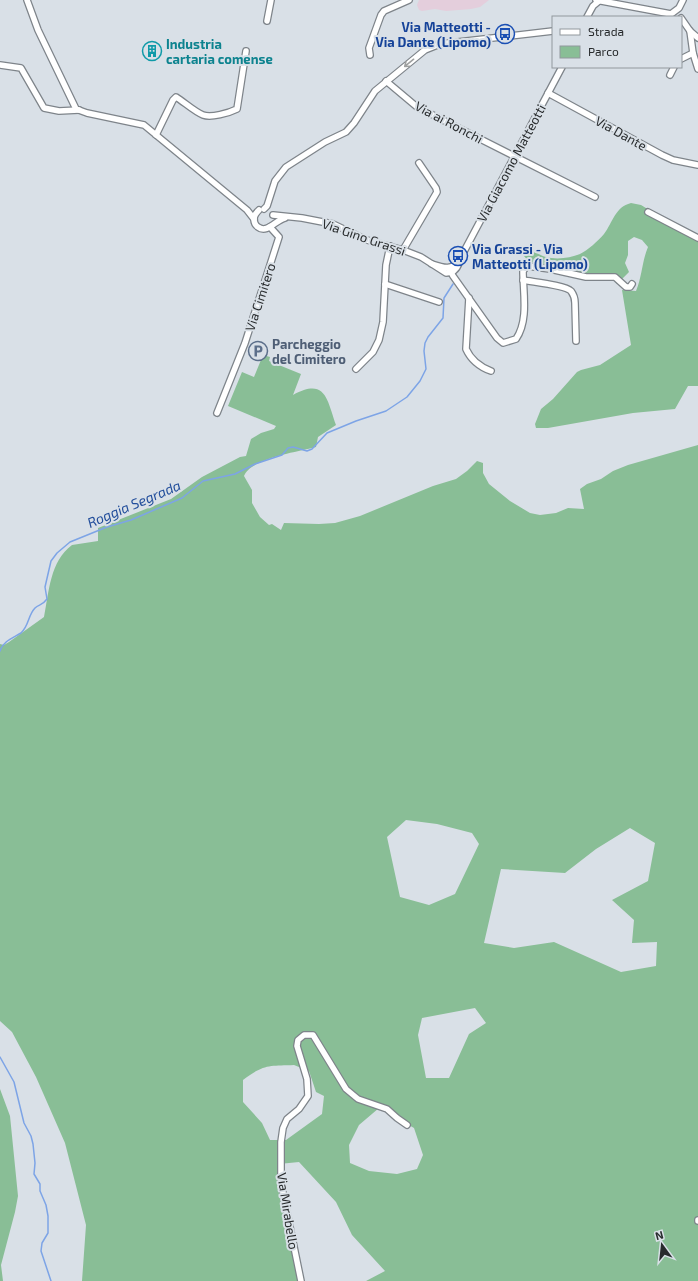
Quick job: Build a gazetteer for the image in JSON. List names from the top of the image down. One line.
{"streets":{"street":["Via ai Ronchi","Via Dante","Via Giacomo Matteotti","Via Gino Grassi","Via Cimitero","Via Mirabello"]},"crossings":[["Via ai Ronchi","Via Giacomo Matteotti"],["Via Dante","Via Giacomo Matteotti"],["Via Giacomo Matteotti","Via Gino Grassi"],["Via Gino Grassi","Via Cimitero"]],"water":["Roggia Segrada"],"places":{"bus stop":["Via Matteotti - Via Dante (Lipomo)","Via Grassi - Via Matteotti (Lipomo)"],"building":["Industria cartaria comense"],"parking":["Parcheggio del Cimitero"]},"legend":["Strada","Parco"],"north":"top"}
